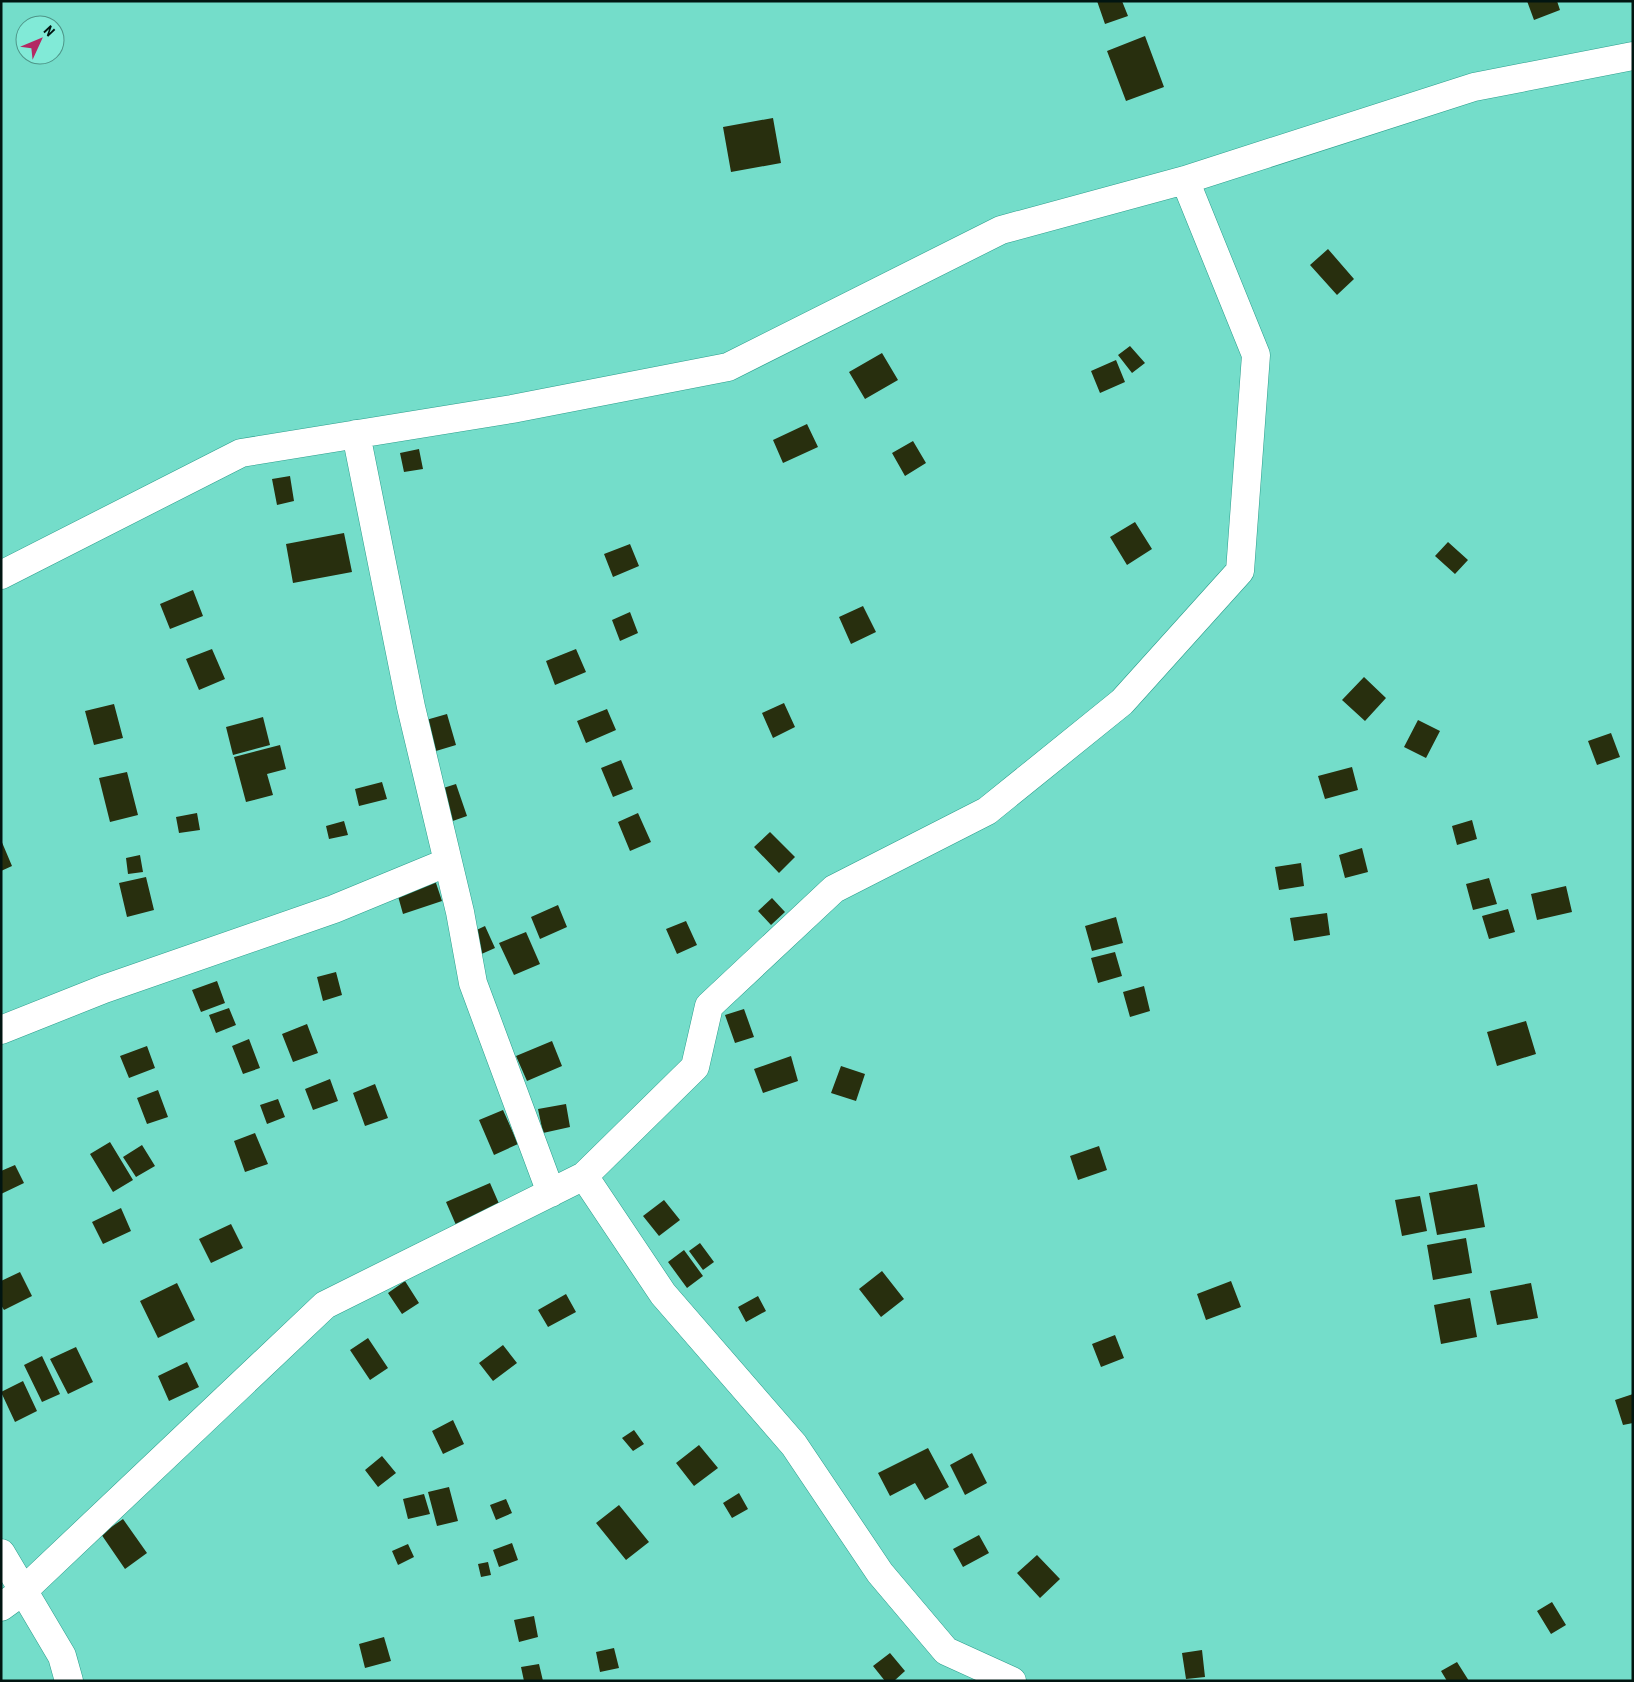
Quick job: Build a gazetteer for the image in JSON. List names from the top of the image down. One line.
{"north":"top right"}
